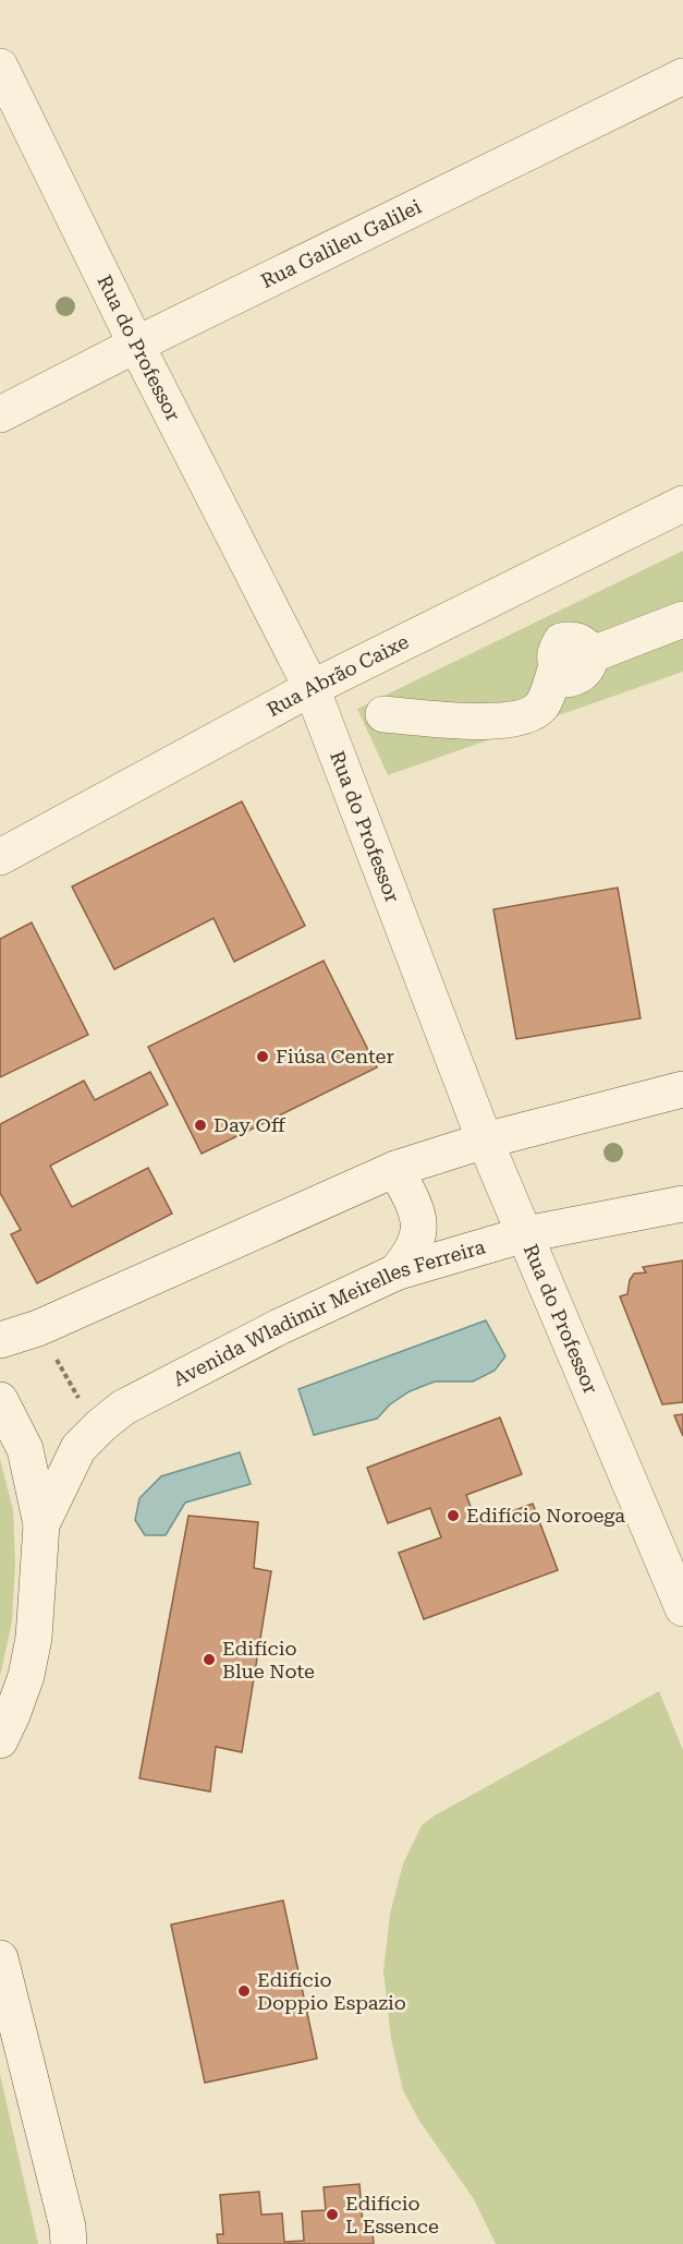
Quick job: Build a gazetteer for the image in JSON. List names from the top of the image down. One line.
{"streets":{"street":["Rua Galileu Galilei","Rua do Professor","Rua Abrão Caixe","Avenida Wladimir Meirelles Ferreira"]},"crossings":[["Rua Galileu Galilei","Rua do Professor"],["Rua do Professor","Rua Abrão Caixe"],["Rua do Professor","Avenida Wladimir Meirelles Ferreira"]],"places":["Fiúsa Center","Day Off","Edifício Noroega","Edifício Blue Note","Edifício Doppio Espazio","Edifício L Essence"]}
